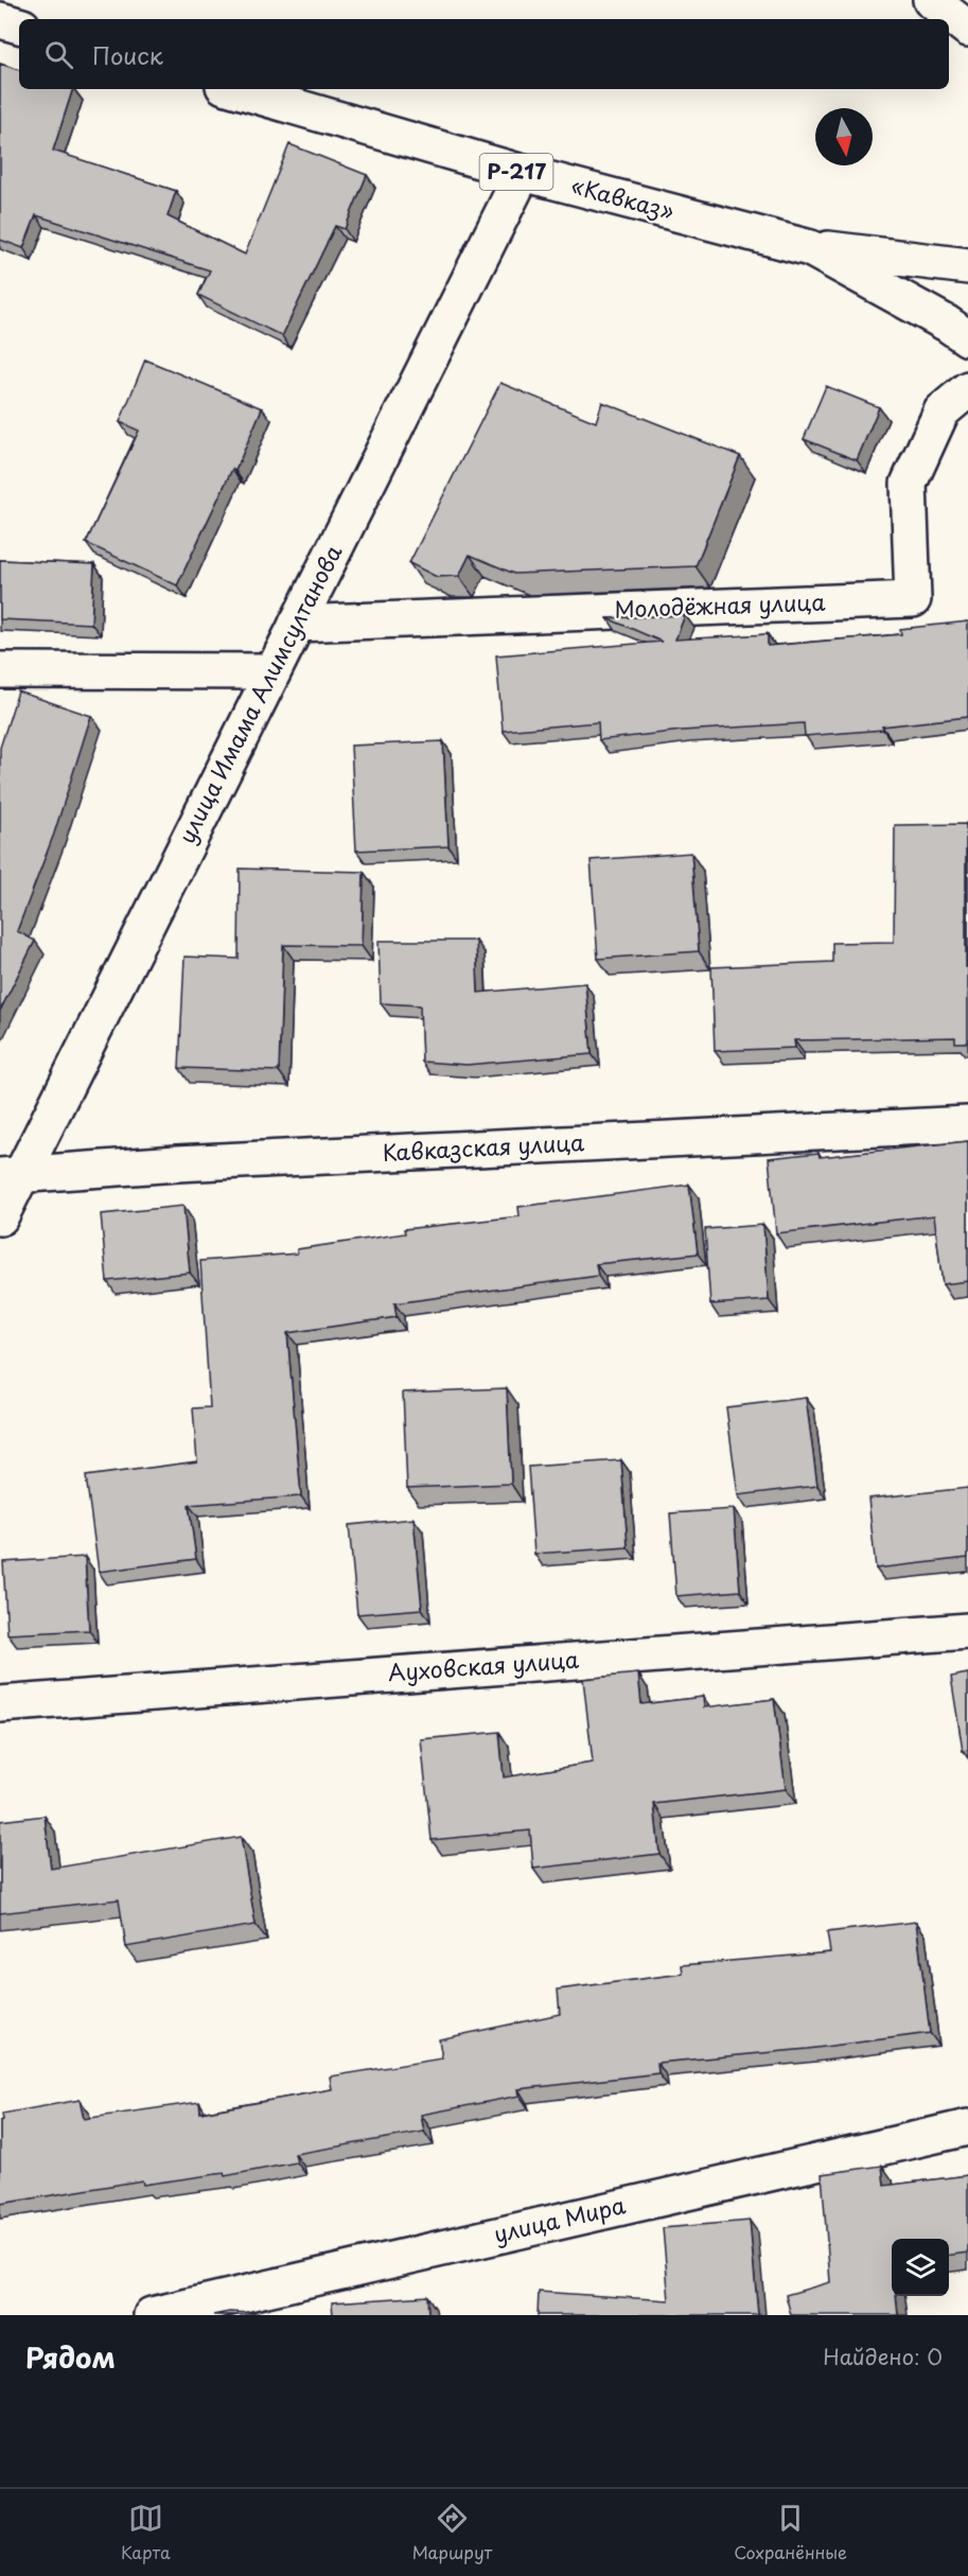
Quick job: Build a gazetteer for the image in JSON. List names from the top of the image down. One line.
{"streets":{"main road":["Р-217","«Кавказ»","Молодёжная улица","улица Имама Алимсултанова","Кавказская улица","Ауховская улица","улица Мира"]},"crossings":[["Р-217","«Кавказ»"],["«Кавказ»","улица Имама Алимсултанова"],["Молодёжная улица","улица Имама Алимсултанова"],["улица Имама Алимсултанова","Кавказская улица"]],"north":"bottom","page":{"search":"Поиск","heading":["Рядом","Найдено: 0"],"nav":["Карта","Маршрут","Сохранённые"]}}
